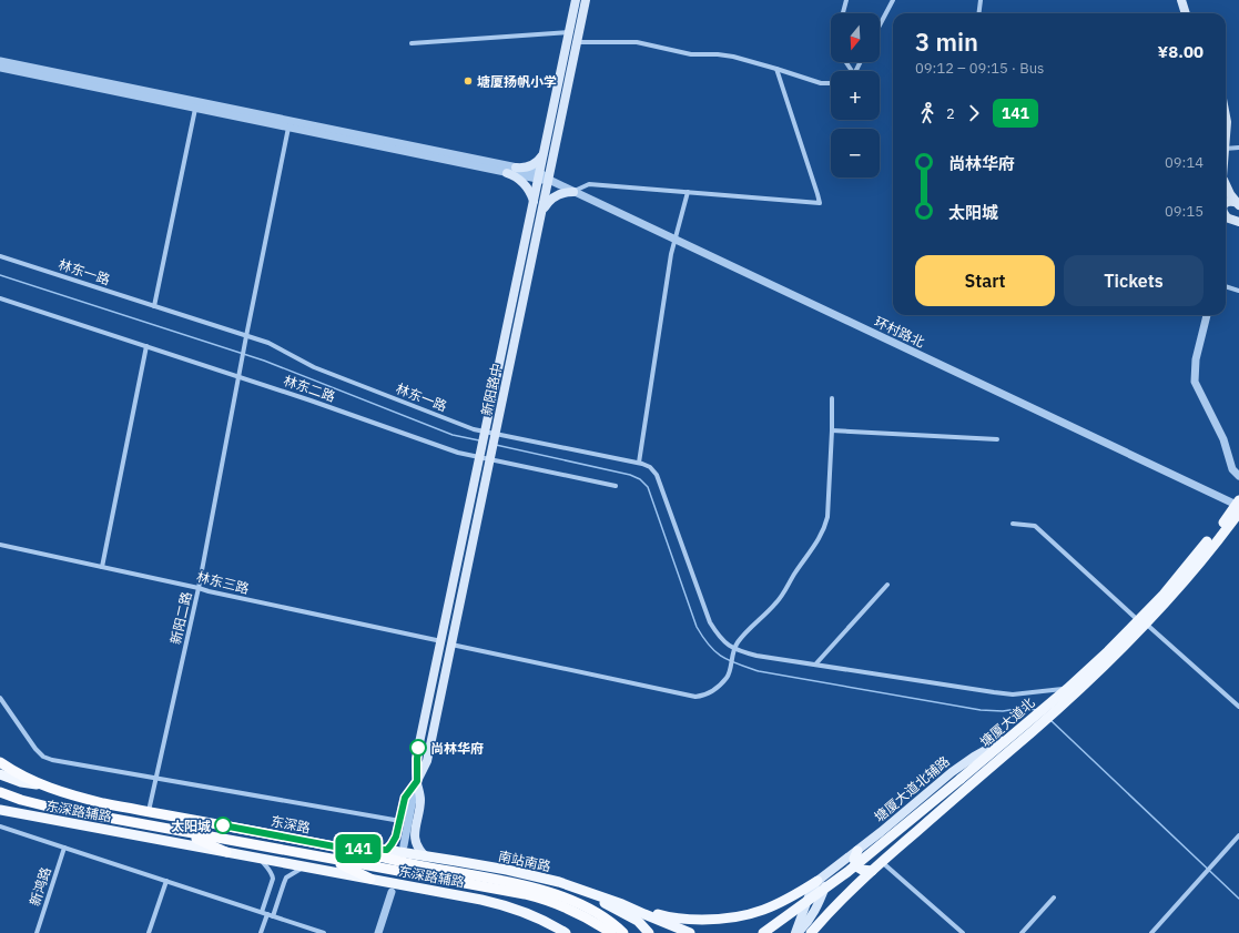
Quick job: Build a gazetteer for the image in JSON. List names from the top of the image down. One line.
{"streets":{"highway":["东深路"],"main road":["新阳路中","塘厦大道北","塘厦大道北辅路","东深路辅路","南站南路"],"street":["林东一路","环村路北","林东二路","林东三路","新阳二路","新鸿路"]},"crossings":[["林东一路","新阳路中"],["林东一路","新阳二路"],["环村路北","新阳路中"],["环村路北","塘厦大道北"],["林东二路","新阳路中"],["林东二路","新阳二路"],["新阳路中","林东三路"],["林东三路","新阳二路"],["新阳二路","东深路"],["塘厦大道北","塘厦大道北辅路"],["东深路","南站南路"]],"places":["塘厦扬帆小学","尚林华府","太阳城"],"lines":["bus line 141"],"north":"bottom","page":{"on_map":"141","map_buttons":["+","−"],"heading":["3 min","09:12 – 09:15 · Bus","¥8.00"],"legs":["2","141"],"list":[{"name":"尚林华府","value":"09:14"},{"name":"太阳城","value":"09:15"}],"buttons":["Start","Tickets"]}}
